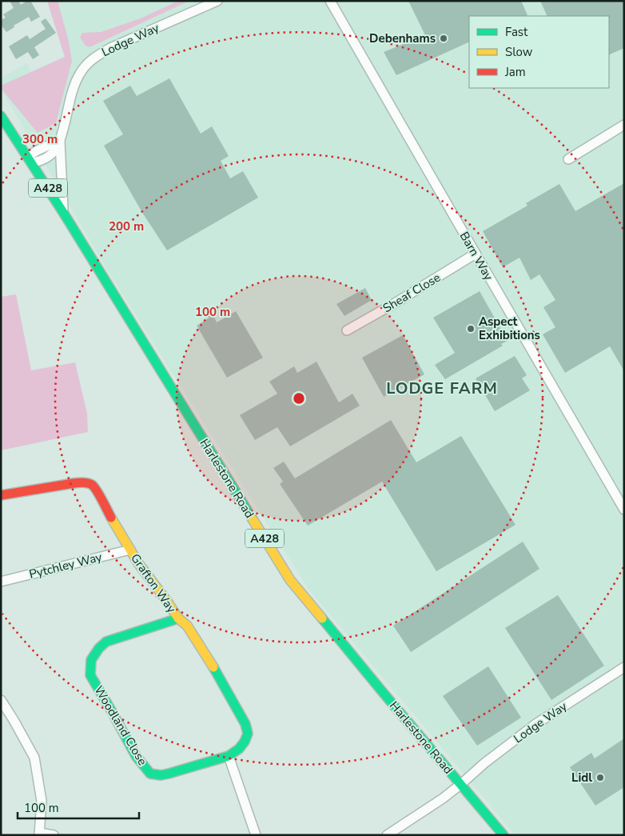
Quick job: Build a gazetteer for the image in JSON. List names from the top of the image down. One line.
{"streets":{"main road":["A428","Harlestone Road","Grafton Way","Woodland Close"],"street":["Lodge Way","Barn Way","Sheaf Close","Pytchley Way"]},"crossings":[["Lodge Way","Harlestone Road"],["Barn Way","Sheaf Close"],["Pytchley Way","Grafton Way"],["Grafton Way","Woodland Close"]],"districts":["LODGE FARM"],"places":["Debenhams","Aspect Exhibitions","Lidl"],"legend":["Fast","Slow","Jam"],"scale_bar":"100 m","rings":["300 m","200 m","100 m"]}
